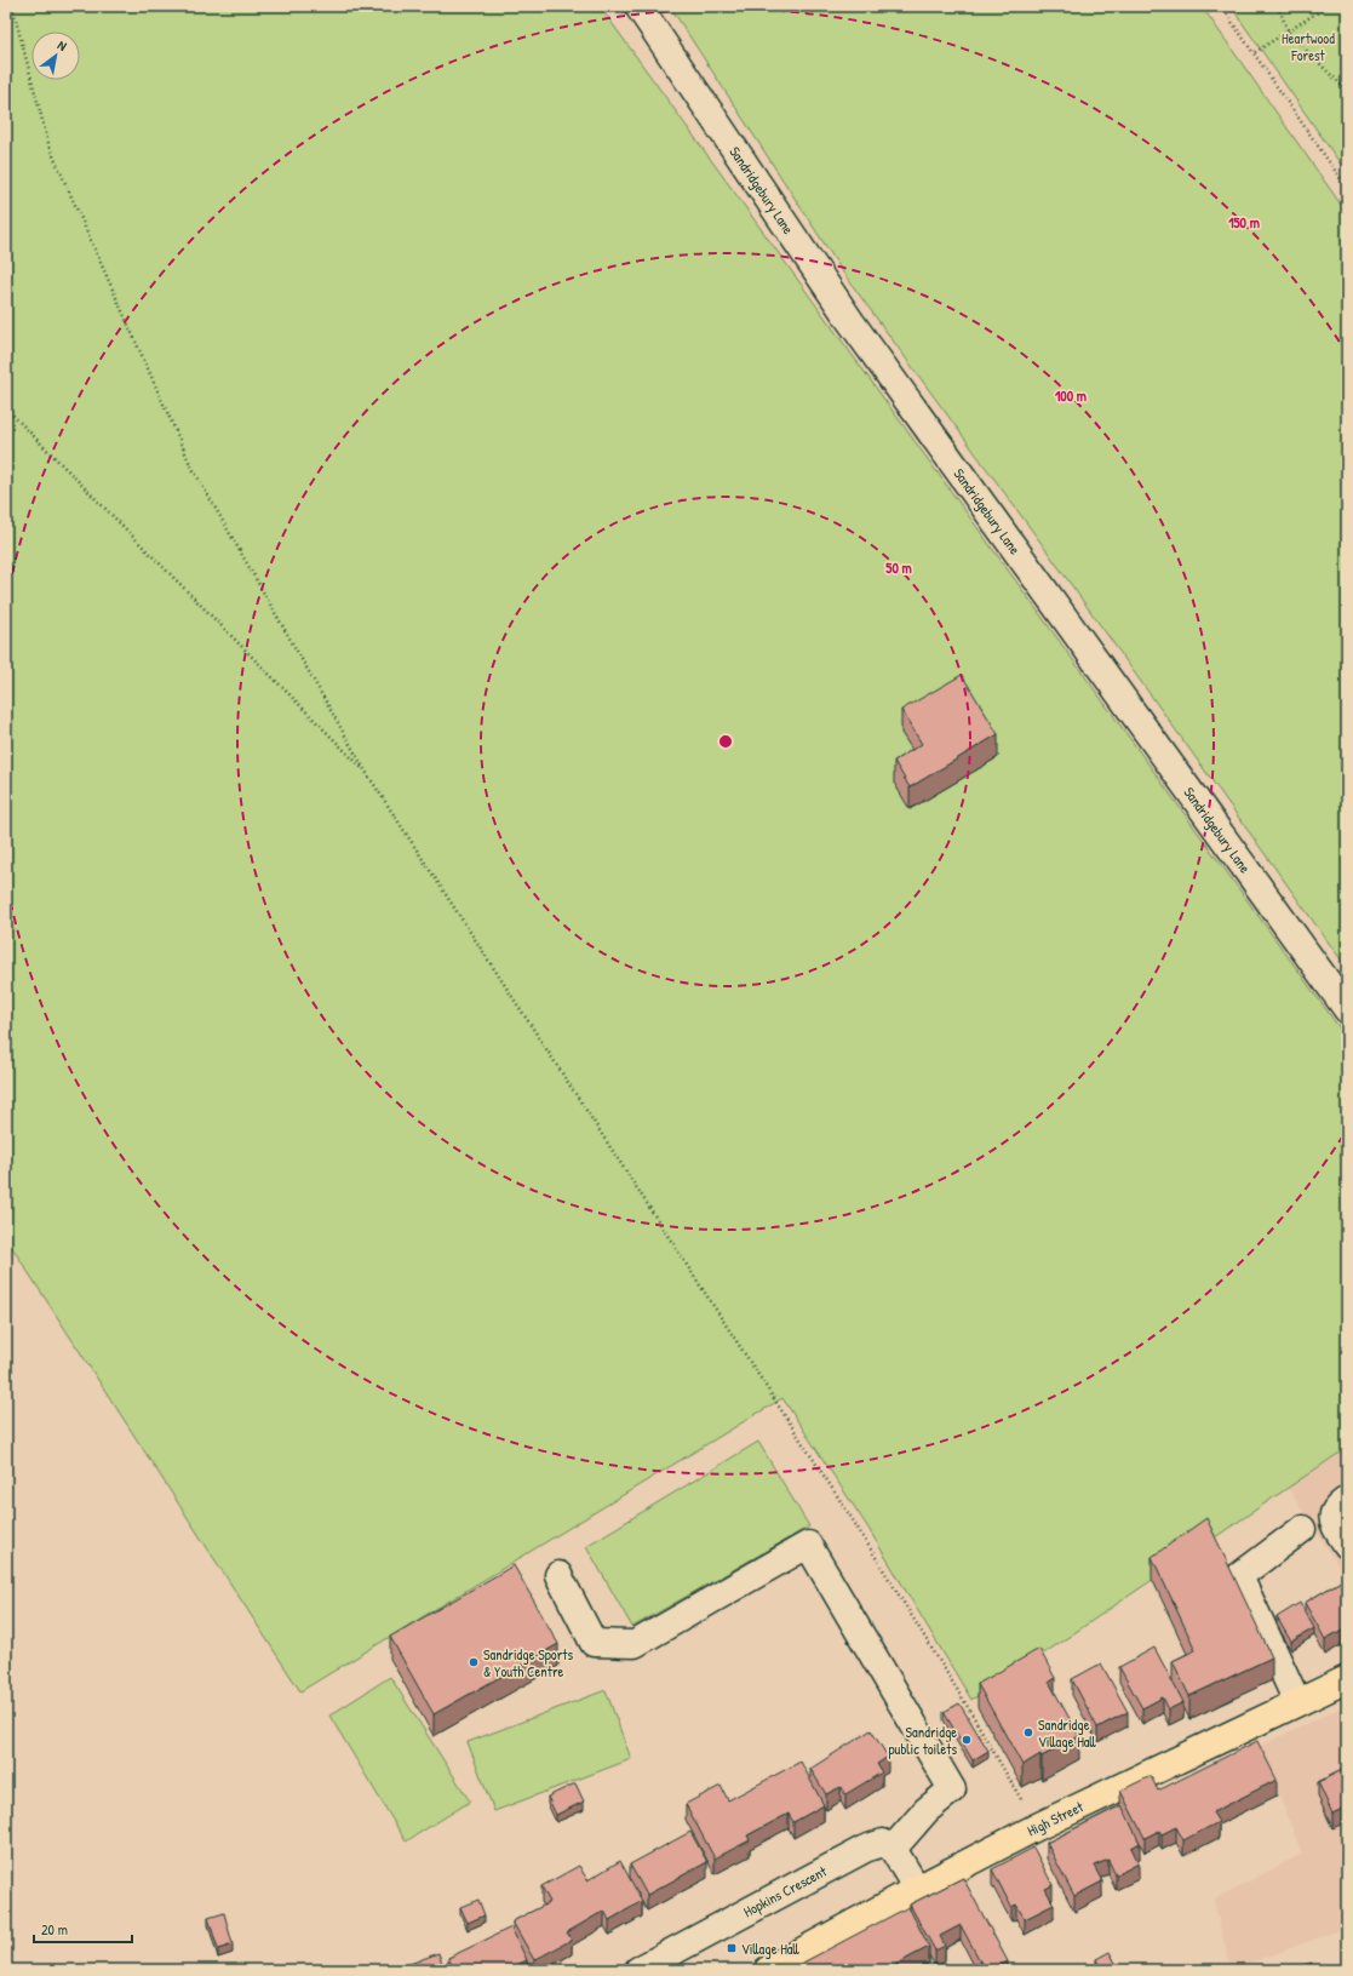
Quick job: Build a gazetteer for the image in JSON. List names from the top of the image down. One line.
{"streets":{"main road":["High Street"],"street":["Sandridgebury Lane","Hopkins Crescent"]},"parks":["Heartwood Forest"],"places":{"other":["Sandridge Sports & Youth Centre","Sandridge Village Hall","Sandridge public toilets"],"transit":["Village Hall"]},"scale_bar":"20 m","north":"top right","rings":["150 m","100 m","50 m"]}
